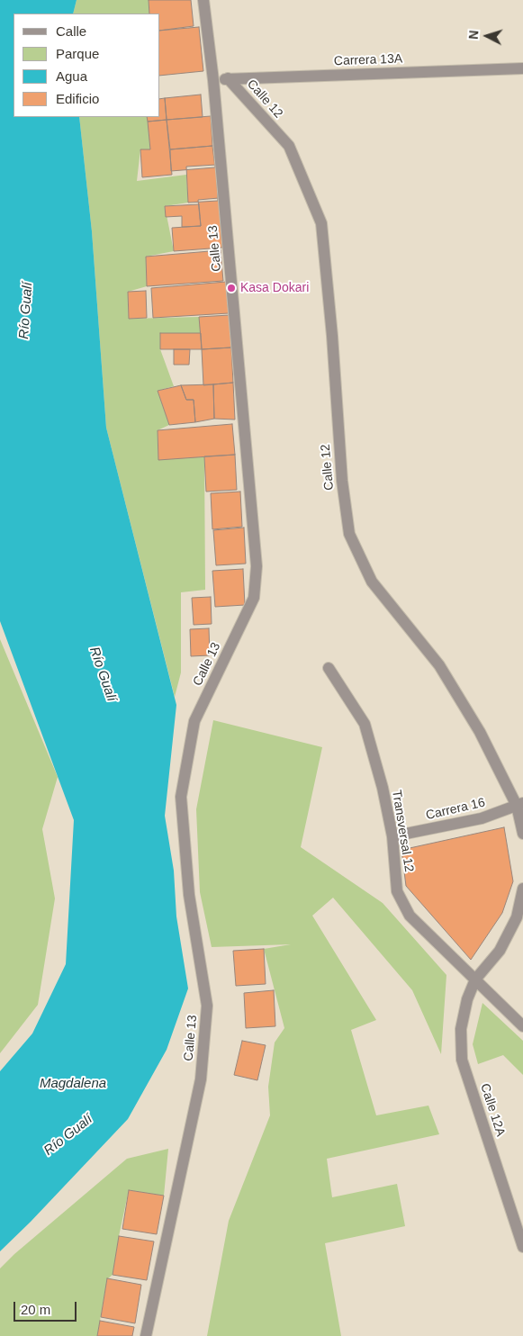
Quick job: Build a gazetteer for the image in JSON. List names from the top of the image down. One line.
{"streets":{"street":["Carrera 13A","Calle 12","Calle 13","Carrera 16","Transversal 12","Calle 12A"]},"crossings":[["Carrera 13A","Calle 12"],["Carrera 13A","Calle 13"],["Calle 12","Carrera 16"],["Carrera 16","Transversal 12"],["Transversal 12","Calle 12A"]],"water":["Río Gualí","Magdalena"],"places":["Kasa Dokari"],"legend":["Calle","Parque","Agua","Edificio"],"scale_bar":"20 m","north":"left"}
